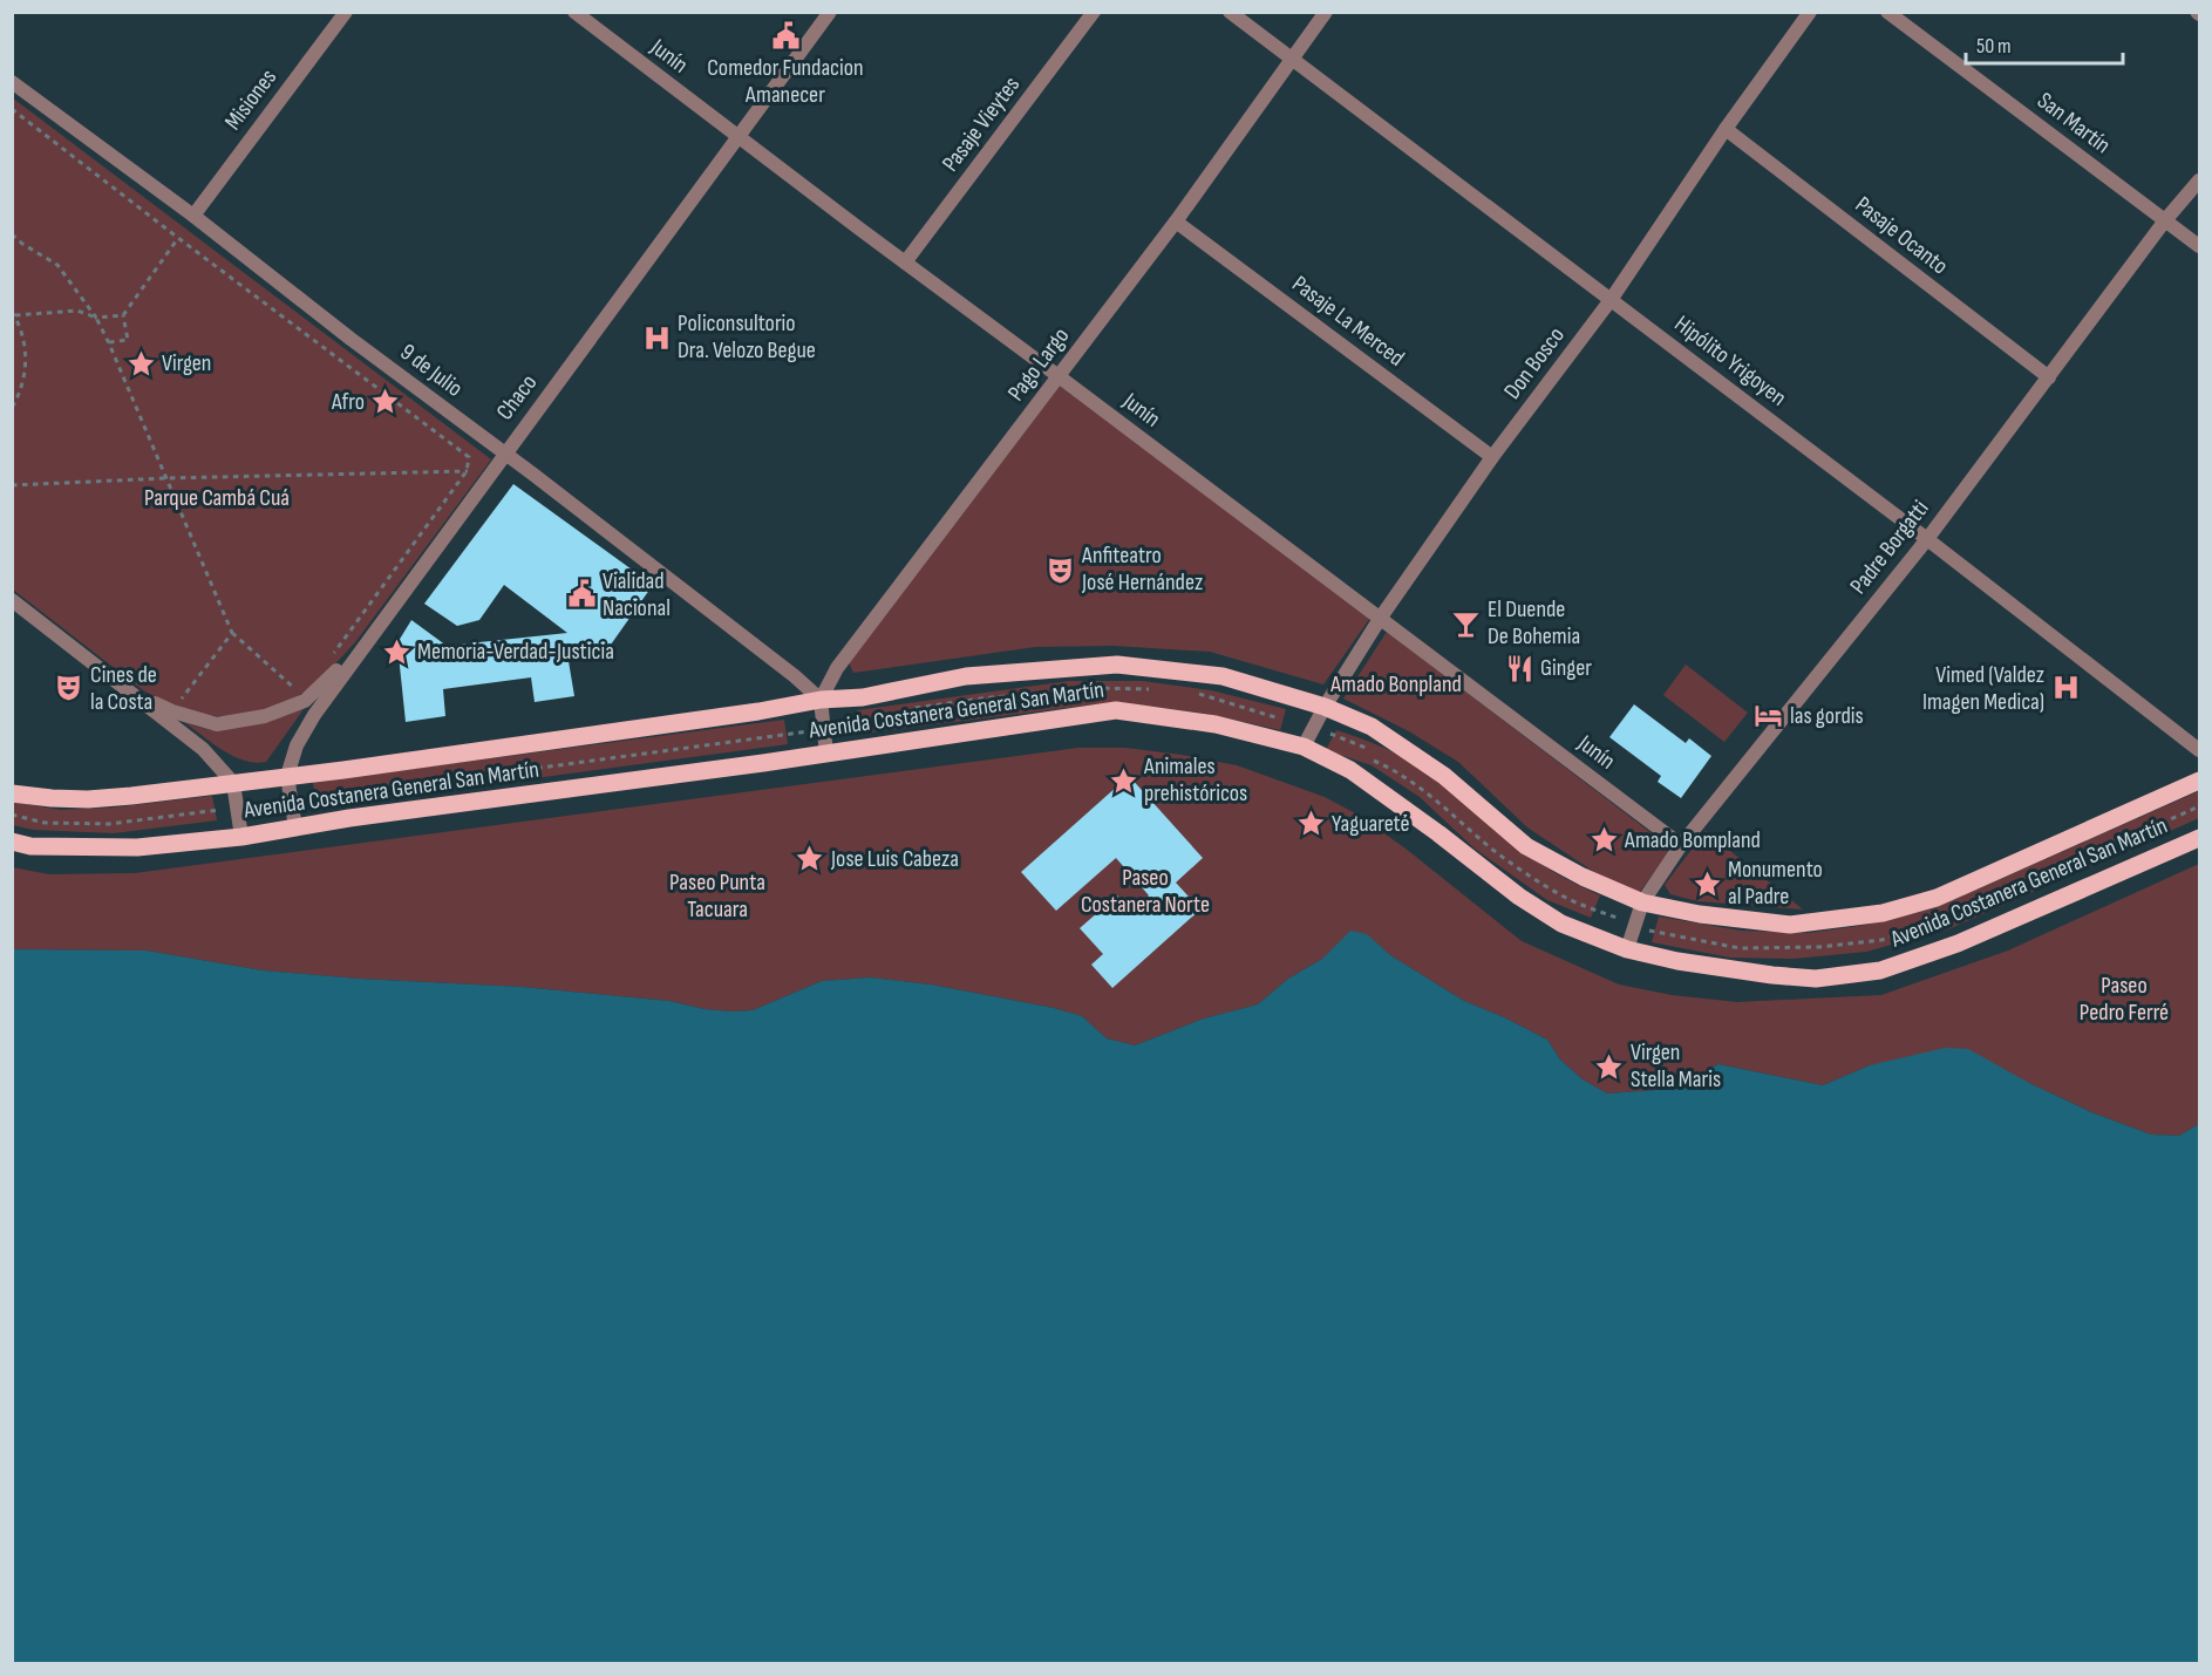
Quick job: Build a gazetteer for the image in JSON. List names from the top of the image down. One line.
{"streets":{"main road":["Avenida Costanera General San Martín"],"street":["Junín","Misiones","San Martín","Pasaje Vieytes","Pasaje Ocanto","Pasaje La Merced","Hipólito Yrigoyen","Don Bosco","Pago Largo","9 de Julio","Chaco","Padre Borgatti"]},"crossings":[["Junín","Pasaje Vieytes"],["Junín","Don Bosco"],["Junín","Pago Largo"],["Junín","Chaco"],["Junín","Padre Borgatti"],["Misiones","9 de Julio"],["San Martín","Padre Borgatti"],["Pasaje Ocanto","Don Bosco"],["Pasaje Ocanto","Padre Borgatti"],["Pasaje La Merced","Don Bosco"],["Pasaje La Merced","Pago Largo"],["Hipólito Yrigoyen","Don Bosco"],["Hipólito Yrigoyen","Pago Largo"],["Hipólito Yrigoyen","Padre Borgatti"],["Don Bosco","Avenida Costanera General San Martín"],["Pago Largo","9 de Julio"],["Pago Largo","Avenida Costanera General San Martín"],["9 de Julio","Chaco"],["9 de Julio","Avenida Costanera General San Martín"],["Chaco","Avenida Costanera General San Martín"],["Padre Borgatti","Avenida Costanera General San Martín"]],"parks":["Parque Cambá Cuá","Amado Bonpland","Paseo Costanera Norte","Paseo Punta Tacuara","Paseo Pedro Ferré"],"places":{"public building":["Comedor Fundacion Amanecer","Vialidad Nacional"],"hospital":["Policonsultorio Dra. Velozo Begue","Vimed (Valdez Imagen Medica)"],"place":["Virgen","Afro","Memoria-Verdad-Justicia","Animales prehistóricos","Yaguareté","Amado Bompland","Jose Luis Cabeza","Monumento al Padre","Virgen Stella Maris"],"theatre":["Anfiteatro José Hernández","Cines de la Costa"],"bar":["El Duende De Bohemia"],"restaurant":["Ginger"],"hotel":["las gordis"]},"scale_bar":"50 m"}
